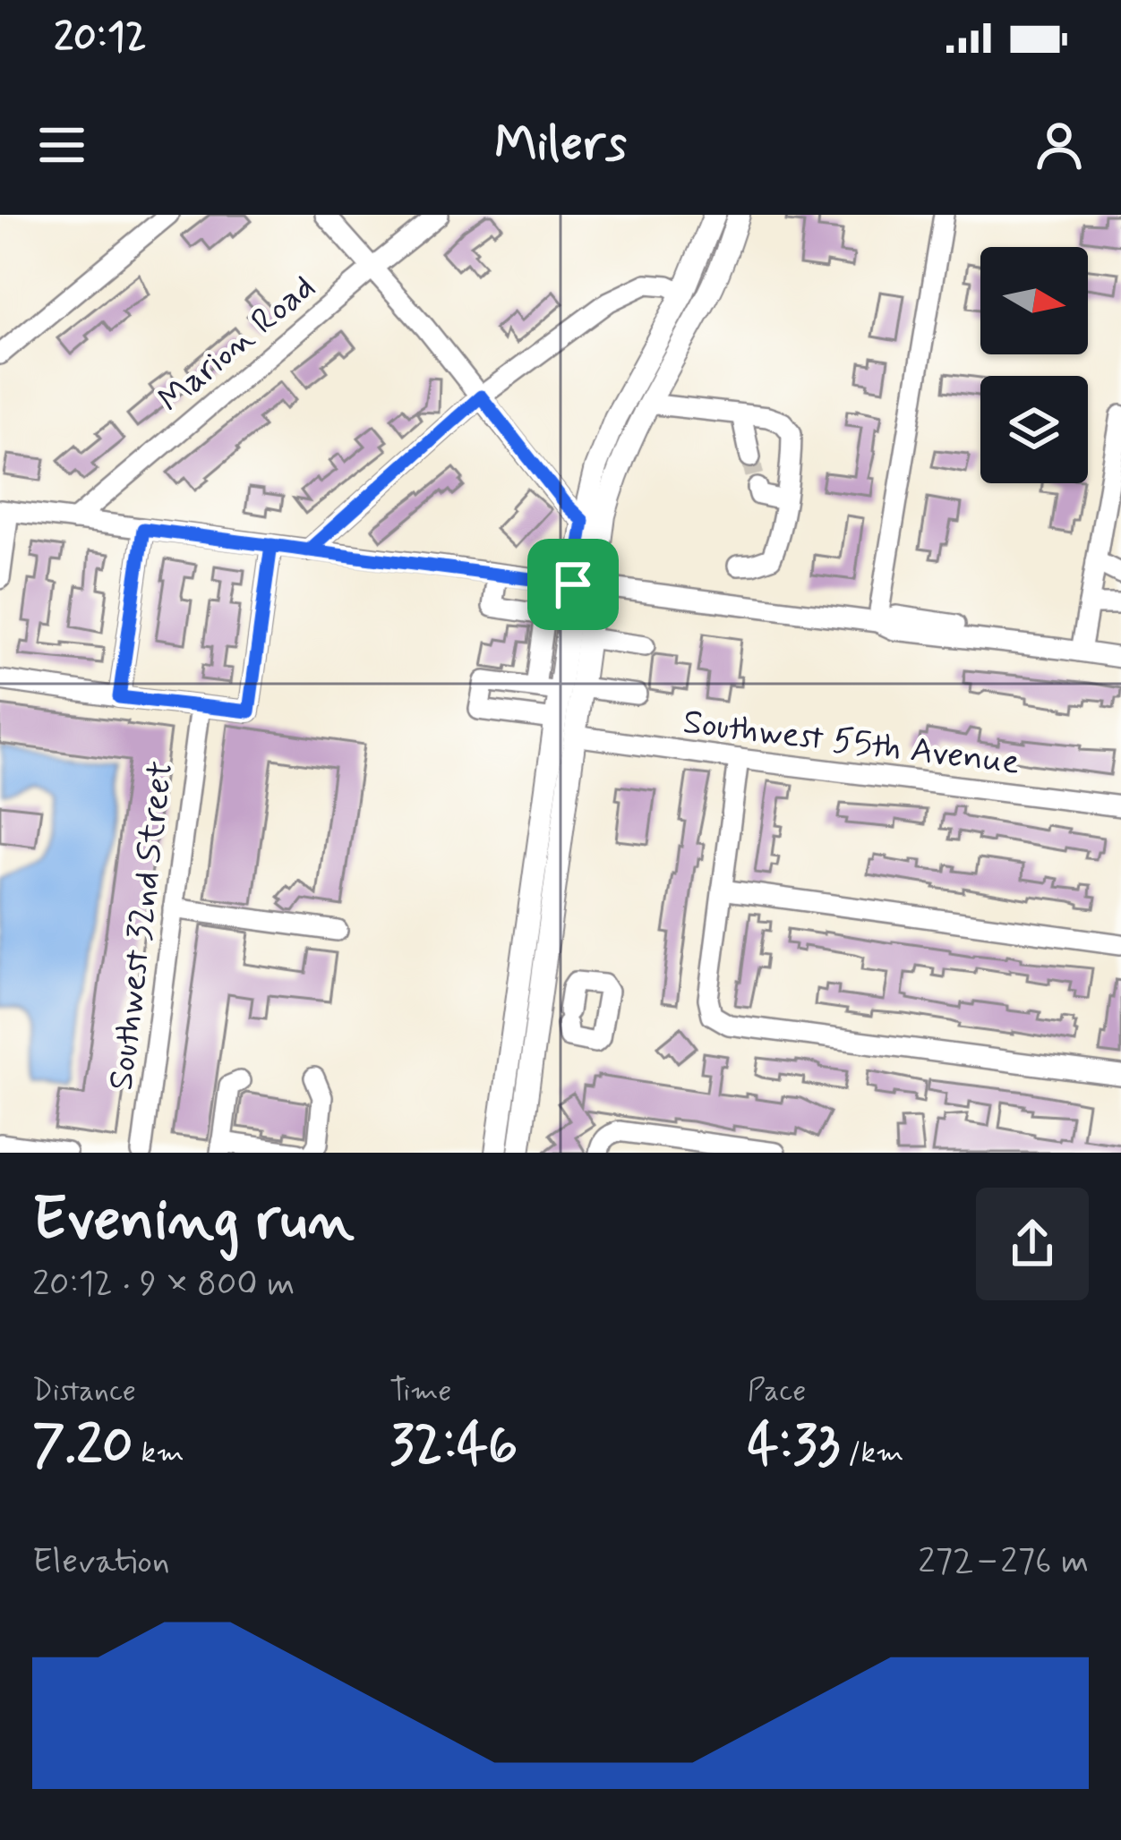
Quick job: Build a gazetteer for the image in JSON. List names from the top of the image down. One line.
{"streets":{"street":["Marion Road","Southwest 55th Avenue","Southwest 32nd Street"]},"north":"right","page":{"status":"20:12","header":"Milers","heading":["Evening run","20:12 · 9 × 800 m"],"stats":[["Distance","7.20 km"],["Time","32:46"],["Pace","4:33 /km"]],"chart":["Elevation","272–276 m"]}}
